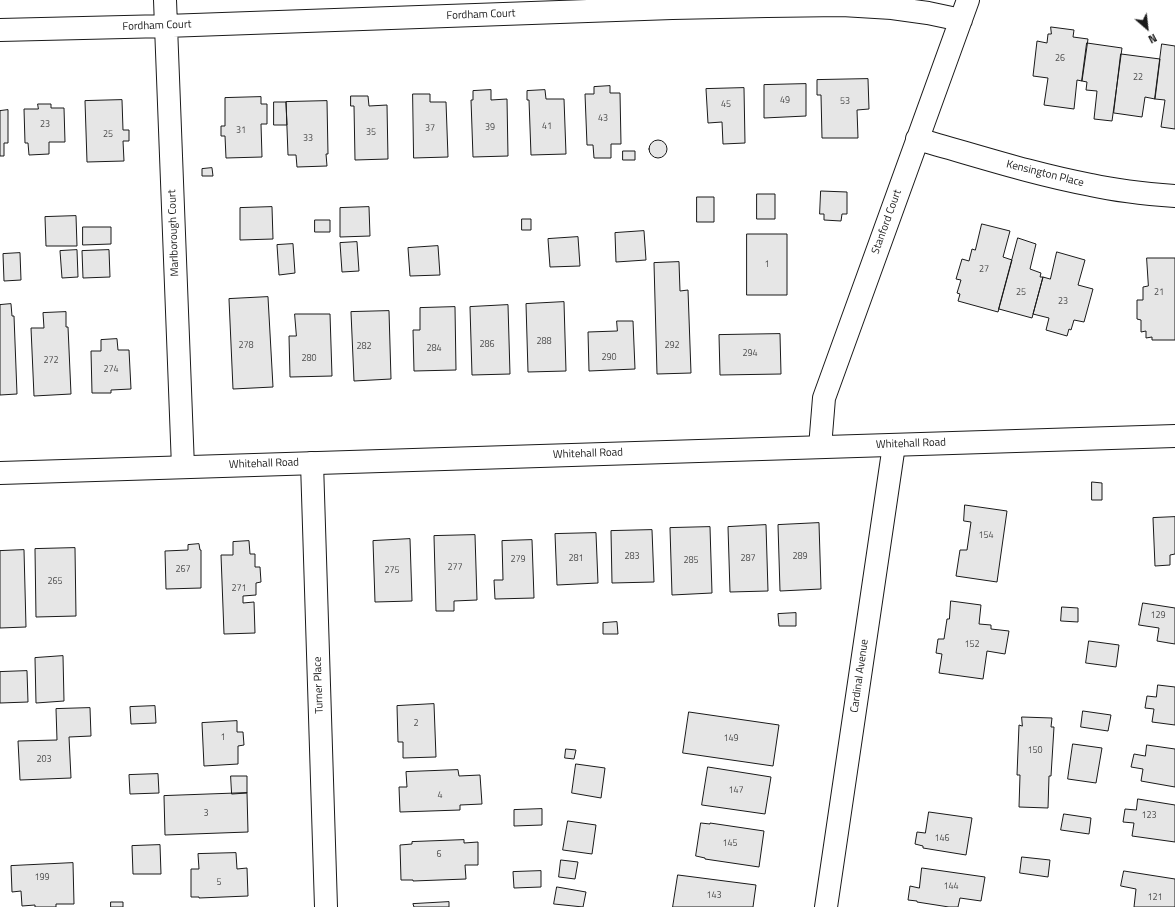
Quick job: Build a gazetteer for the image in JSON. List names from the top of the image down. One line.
{"streets":{"street":["Fordham Court","Kensington Place","Stanford Court","Marlborough Court","Whitehall Road","Cardinal Avenue","Turner Place"]},"crossings":[["Fordham Court","Stanford Court"],["Fordham Court","Marlborough Court"],["Kensington Place","Stanford Court"],["Stanford Court","Whitehall Road"],["Marlborough Court","Whitehall Road"],["Whitehall Road","Cardinal Avenue"],["Whitehall Road","Turner Place"]],"house_numbers":["26","22","49","53","45","43","23","41","39","37","31","35","25","33","1","27","25","21","23","288","286","278","292","282","284","294","290","280","272","274","154","283","289","281","287","279","285","277","267","275","265","271","129","152","2","1","149","150","203","147","4","3","123","146","145","6","199","5","144","143","121"],"north":"bottom right"}
